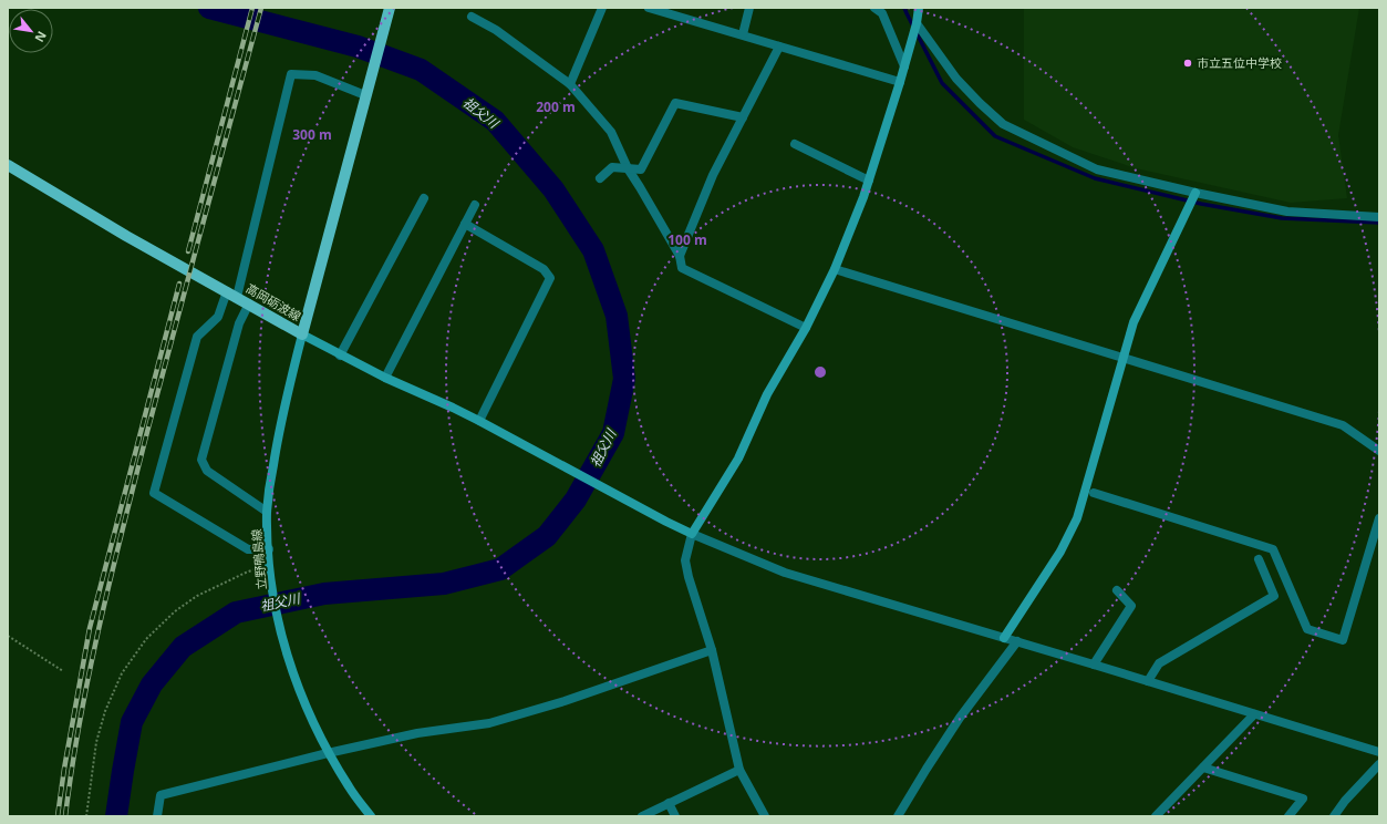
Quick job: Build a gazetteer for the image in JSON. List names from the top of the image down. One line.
{"streets":{"main road":["高岡砺波線"],"street":["立野鴨島線"]},"crossings":[["高岡砺波線","立野鴨島線"]],"water":["祖父川"],"places":["市立五位中学校"],"north":"bottom right","rings":["200 m","300 m","100 m"]}
